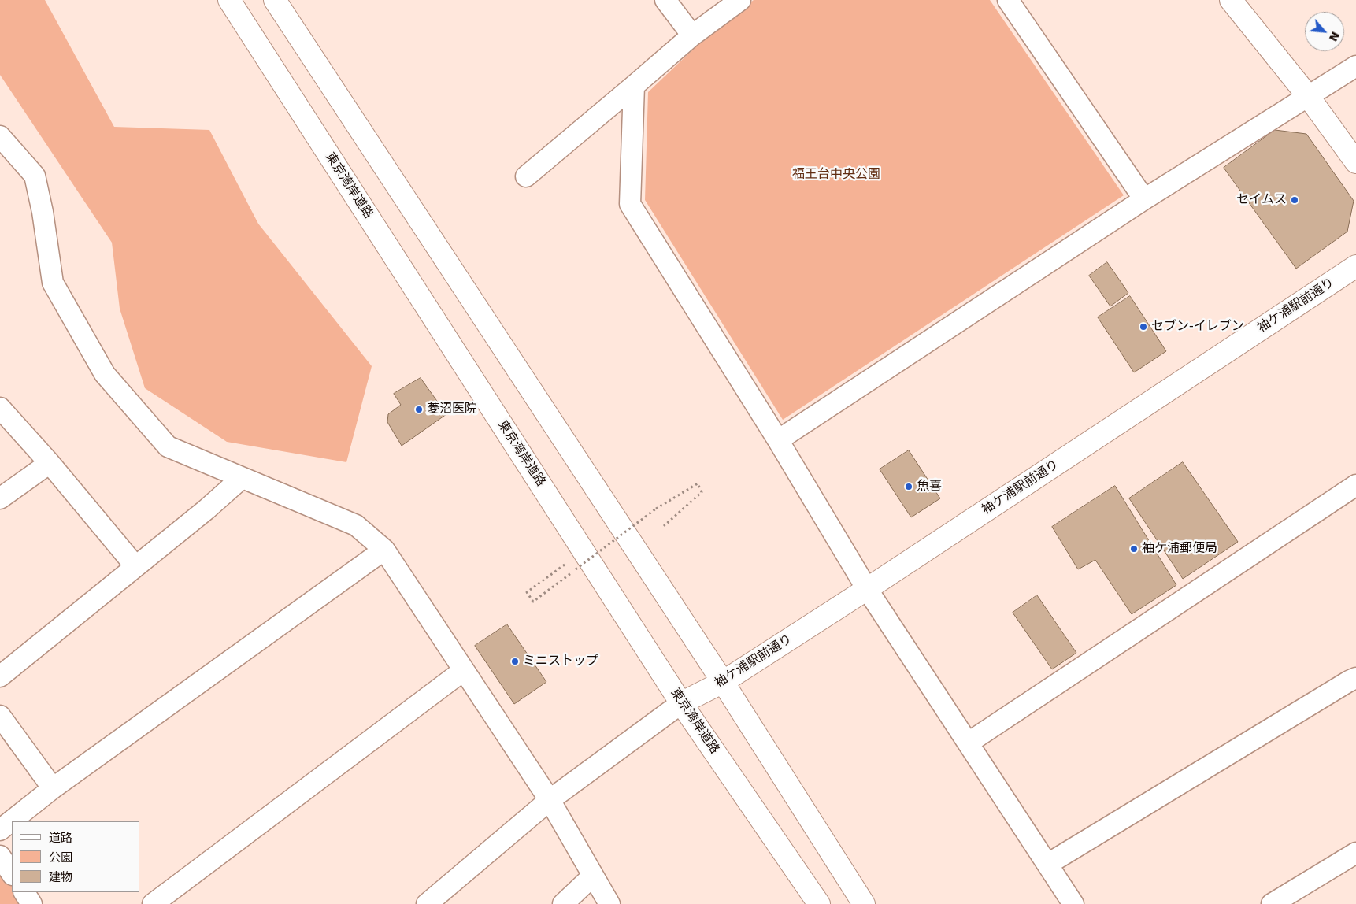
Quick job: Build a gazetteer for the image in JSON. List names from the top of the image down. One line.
{"streets":{"main road":["東京湾岸道路","袖ケ浦駅前通り"]},"crossings":[["東京湾岸道路","袖ケ浦駅前通り"]],"parks":["福王台中央公園"],"places":["セイムス","セブン-イレブン","菱沼医院","魚喜","袖ケ浦郵便局","ミニストップ"],"legend":["道路","公園","建物"],"north":"bottom right"}
